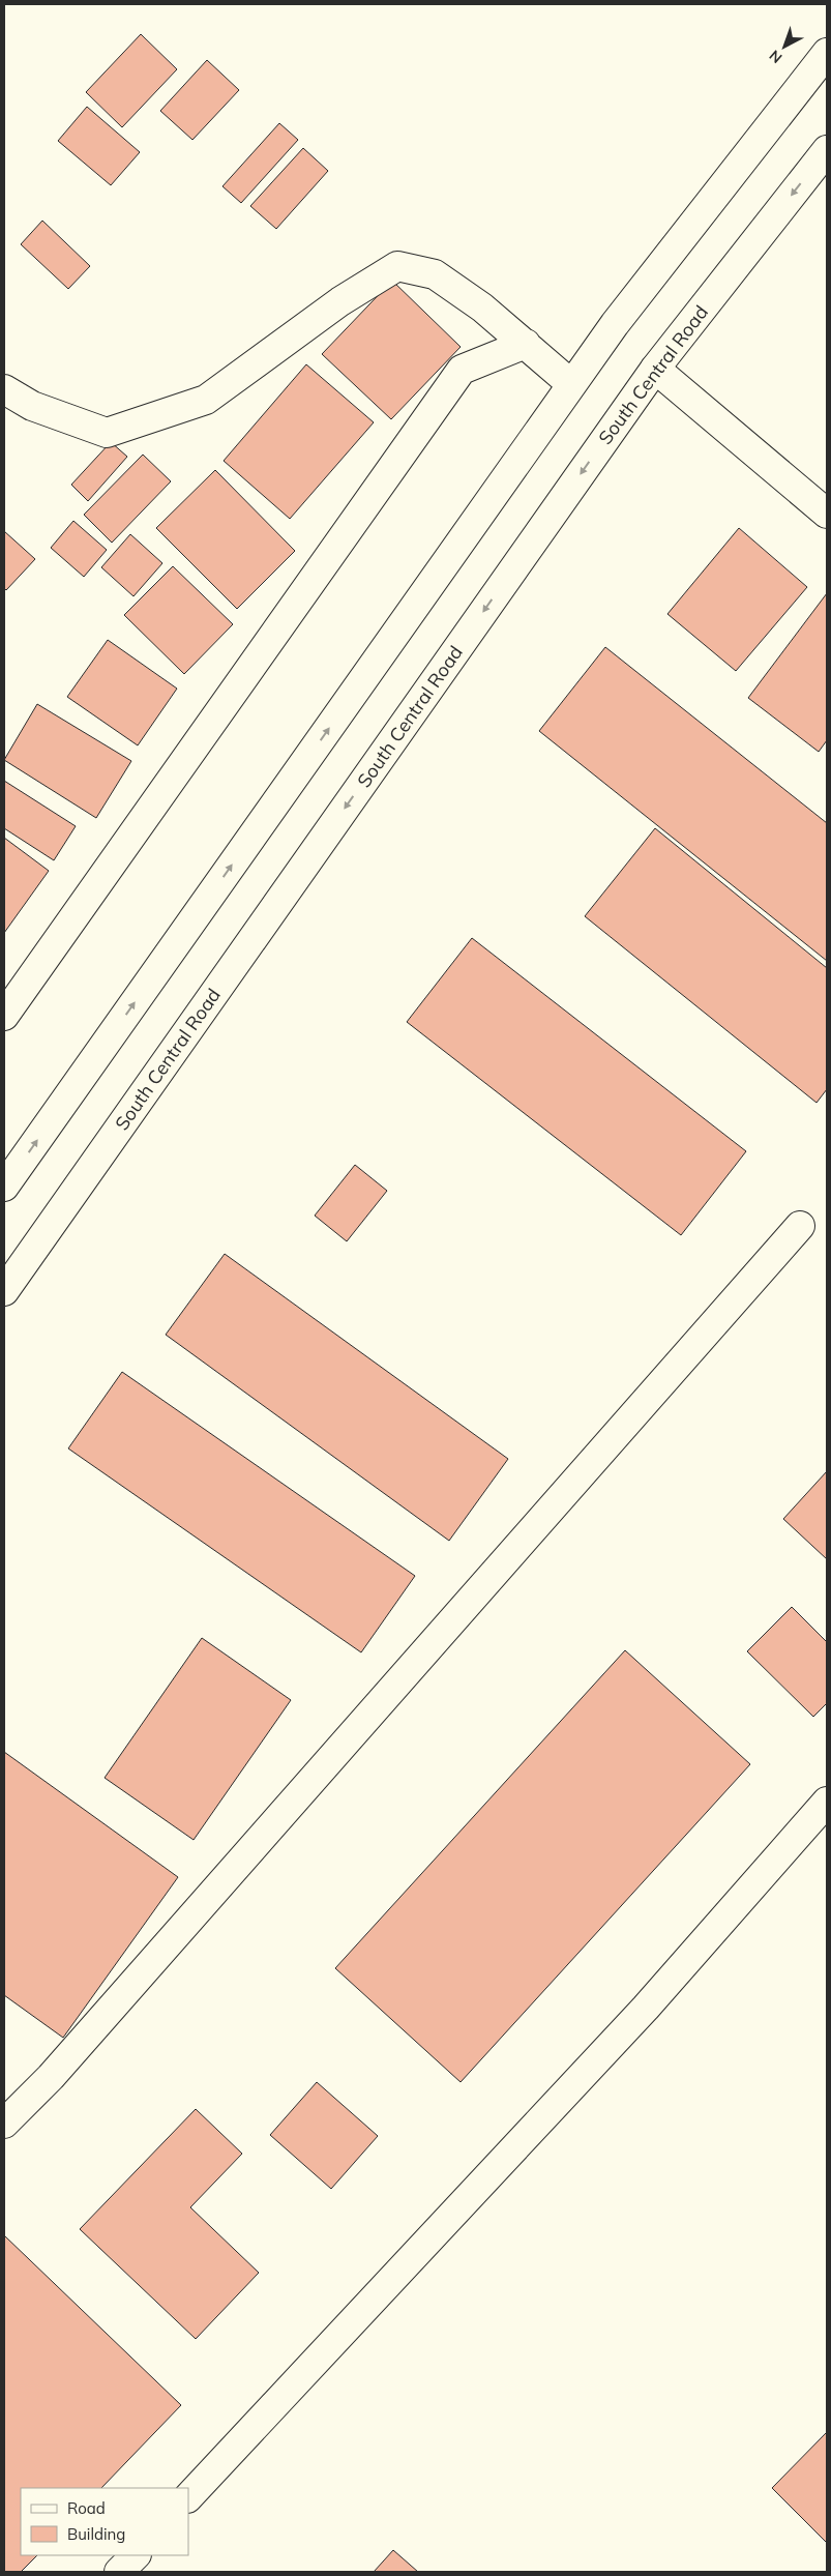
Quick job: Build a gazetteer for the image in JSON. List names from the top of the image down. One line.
{"streets":{"main road":["South Central Road"]},"legend":["Road","Building"],"north":"bottom left"}
